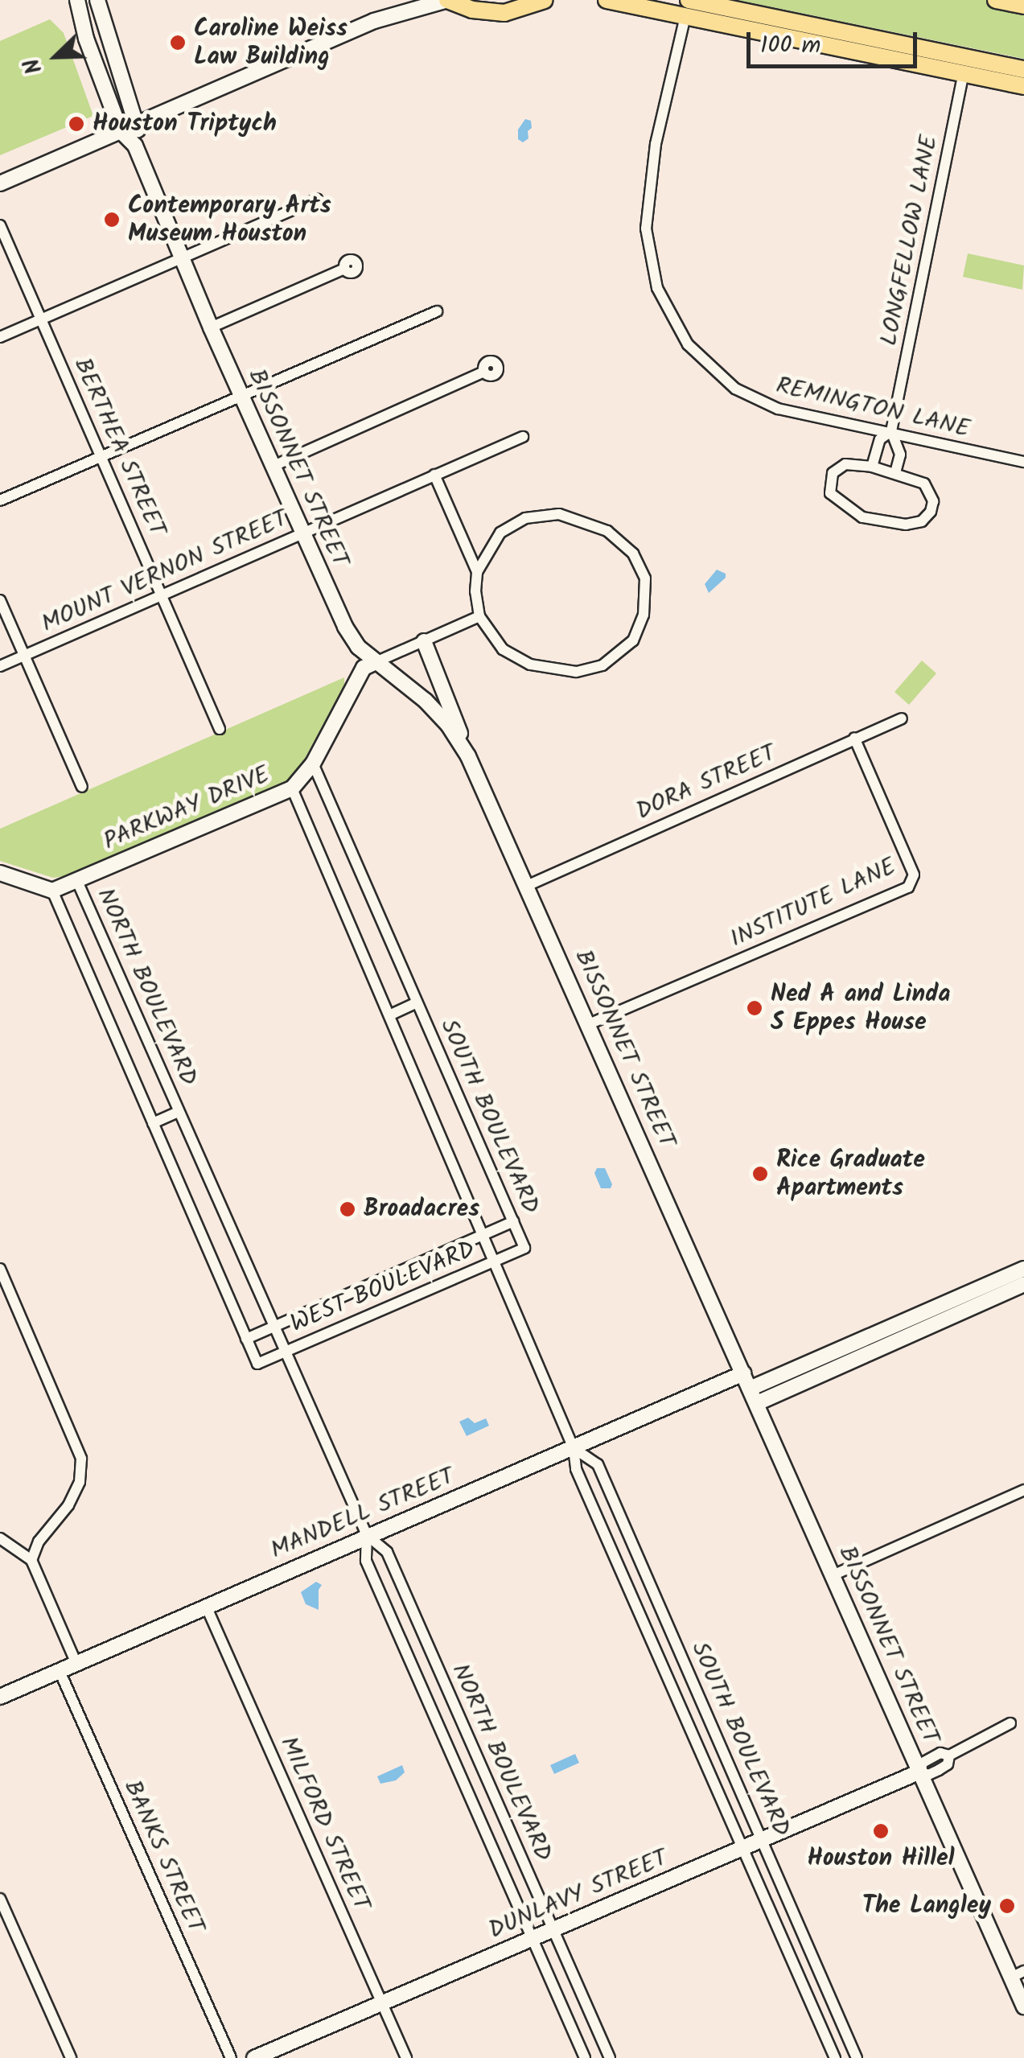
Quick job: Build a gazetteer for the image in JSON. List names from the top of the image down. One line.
{"streets":{"main road":["BISSONNET STREET","PARKWAY DRIVE","MANDELL STREET","DUNLAVY STREET"],"street":["LONGFELLOW LANE","REMINGTON LANE","BERTHEA STREET","MOUNT VERNON STREET","DORA STREET","INSTITUTE LANE","NORTH BOULEVARD","SOUTH BOULEVARD","WEST BOULEVARD","MILFORD STREET","BANKS STREET"]},"crossings":[["LONGFELLOW LANE","REMINGTON LANE"],["BERTHEA STREET","MOUNT VERNON STREET"],["BISSONNET STREET","MOUNT VERNON STREET"],["BISSONNET STREET","DORA STREET"],["BISSONNET STREET","PARKWAY DRIVE"],["BISSONNET STREET","INSTITUTE LANE"],["BISSONNET STREET","MANDELL STREET"],["BISSONNET STREET","DUNLAVY STREET"],["DORA STREET","INSTITUTE LANE"],["PARKWAY DRIVE","NORTH BOULEVARD"],["PARKWAY DRIVE","SOUTH BOULEVARD"],["NORTH BOULEVARD","WEST BOULEVARD"],["NORTH BOULEVARD","MANDELL STREET"],["NORTH BOULEVARD","DUNLAVY STREET"],["SOUTH BOULEVARD","WEST BOULEVARD"],["SOUTH BOULEVARD","MANDELL STREET"],["SOUTH BOULEVARD","DUNLAVY STREET"],["MANDELL STREET","MILFORD STREET"],["MANDELL STREET","BANKS STREET"],["MILFORD STREET","DUNLAVY STREET"]],"places":["Caroline Weiss Law Building","Houston Triptych","Contemporary Arts Museum Houston","Ned A and Linda S Eppes House","Rice Graduate Apartments","Broadacres","Houston Hillel","The Langley"],"scale_bar":"100 m","north":"bottom left"}
